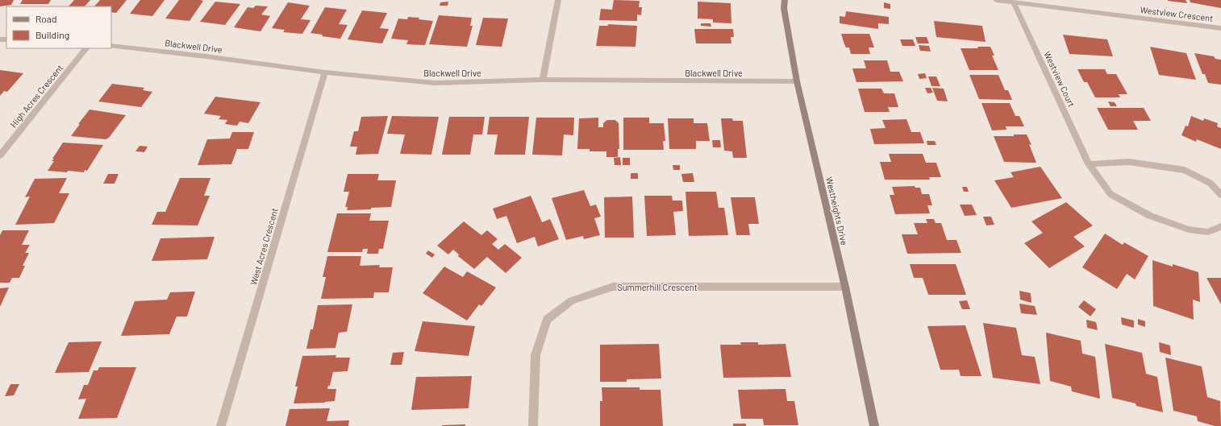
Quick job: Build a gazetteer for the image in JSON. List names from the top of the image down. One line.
{"streets":{"street":["Westview Crescent","Blackwell Drive","Westview Court","High Acres Crescent","Westheights Drive","West Acres Crescent","Summerhill Crescent"]},"crossings":[["Westview Crescent","Westview Court"],["Blackwell Drive","Westheights Drive"],["Blackwell Drive","West Acres Crescent"],["Westheights Drive","Summerhill Crescent"]],"legend":["Road","Building"]}
